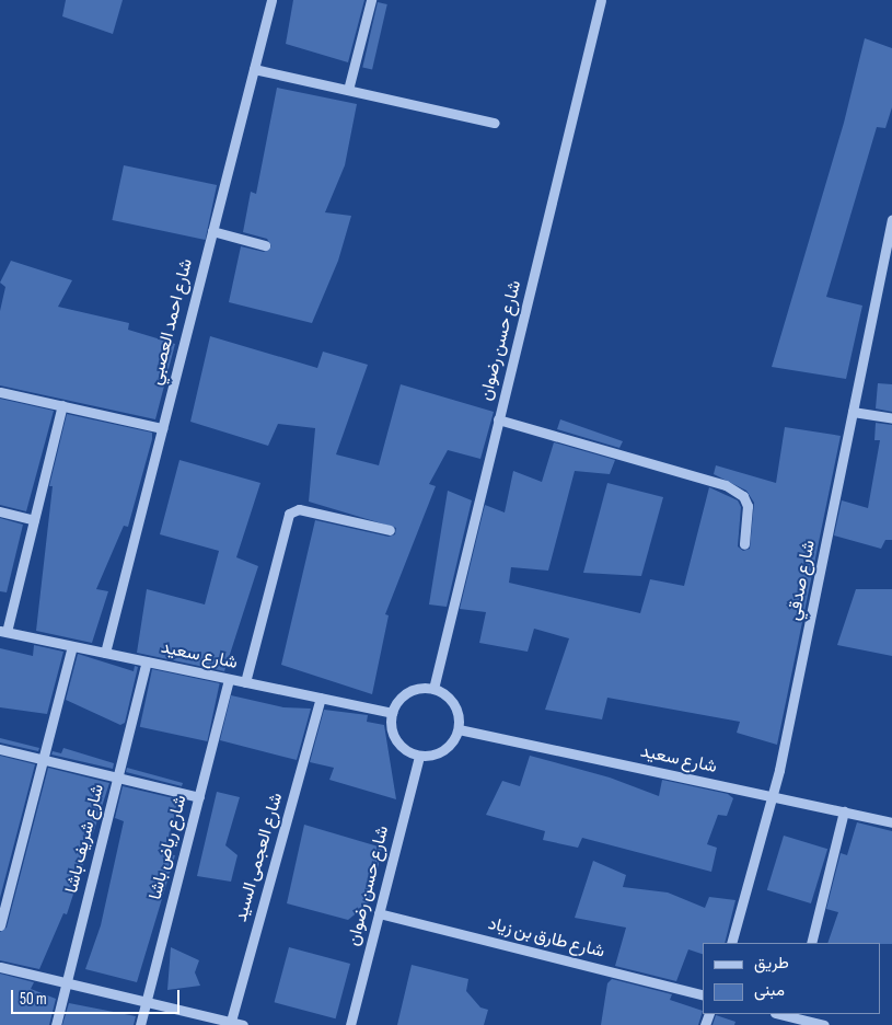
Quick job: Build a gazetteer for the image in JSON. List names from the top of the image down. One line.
{"streets":{"street":["شارع احمد العصبي","شارع حسن رضوان","شارع صدقي","شارع سعيد","شارع شريف باشا","شارع رياض باشا","شارع العجمى السيد","شارع طارق بن زياد"]},"crossings":[["شارع احمد العصبي","شارع سعيد"],["شارع حسن رضوان","شارع سعيد"],["شارع حسن رضوان","شارع طارق بن زياد"],["شارع صدقي","شارع سعيد"],["شارع سعيد","شارع شريف باشا"],["شارع سعيد","شارع رياض باشا"],["شارع سعيد","شارع العجمى السيد"]],"legend":["طريق","مبنى"],"scale_bar":"50 m"}
